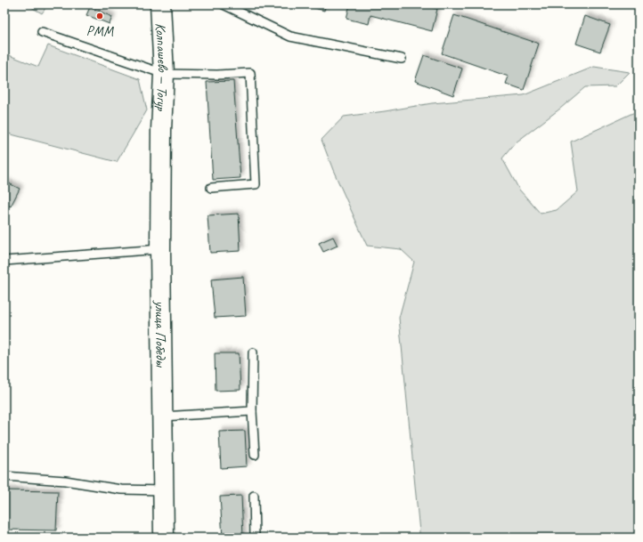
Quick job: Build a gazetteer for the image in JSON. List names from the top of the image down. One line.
{"streets":{"street":["Колпашево — Тогур","улица Победы"]},"crossings":[["Колпашево — Тогур","улица Победы"]],"places":["РММ"]}
